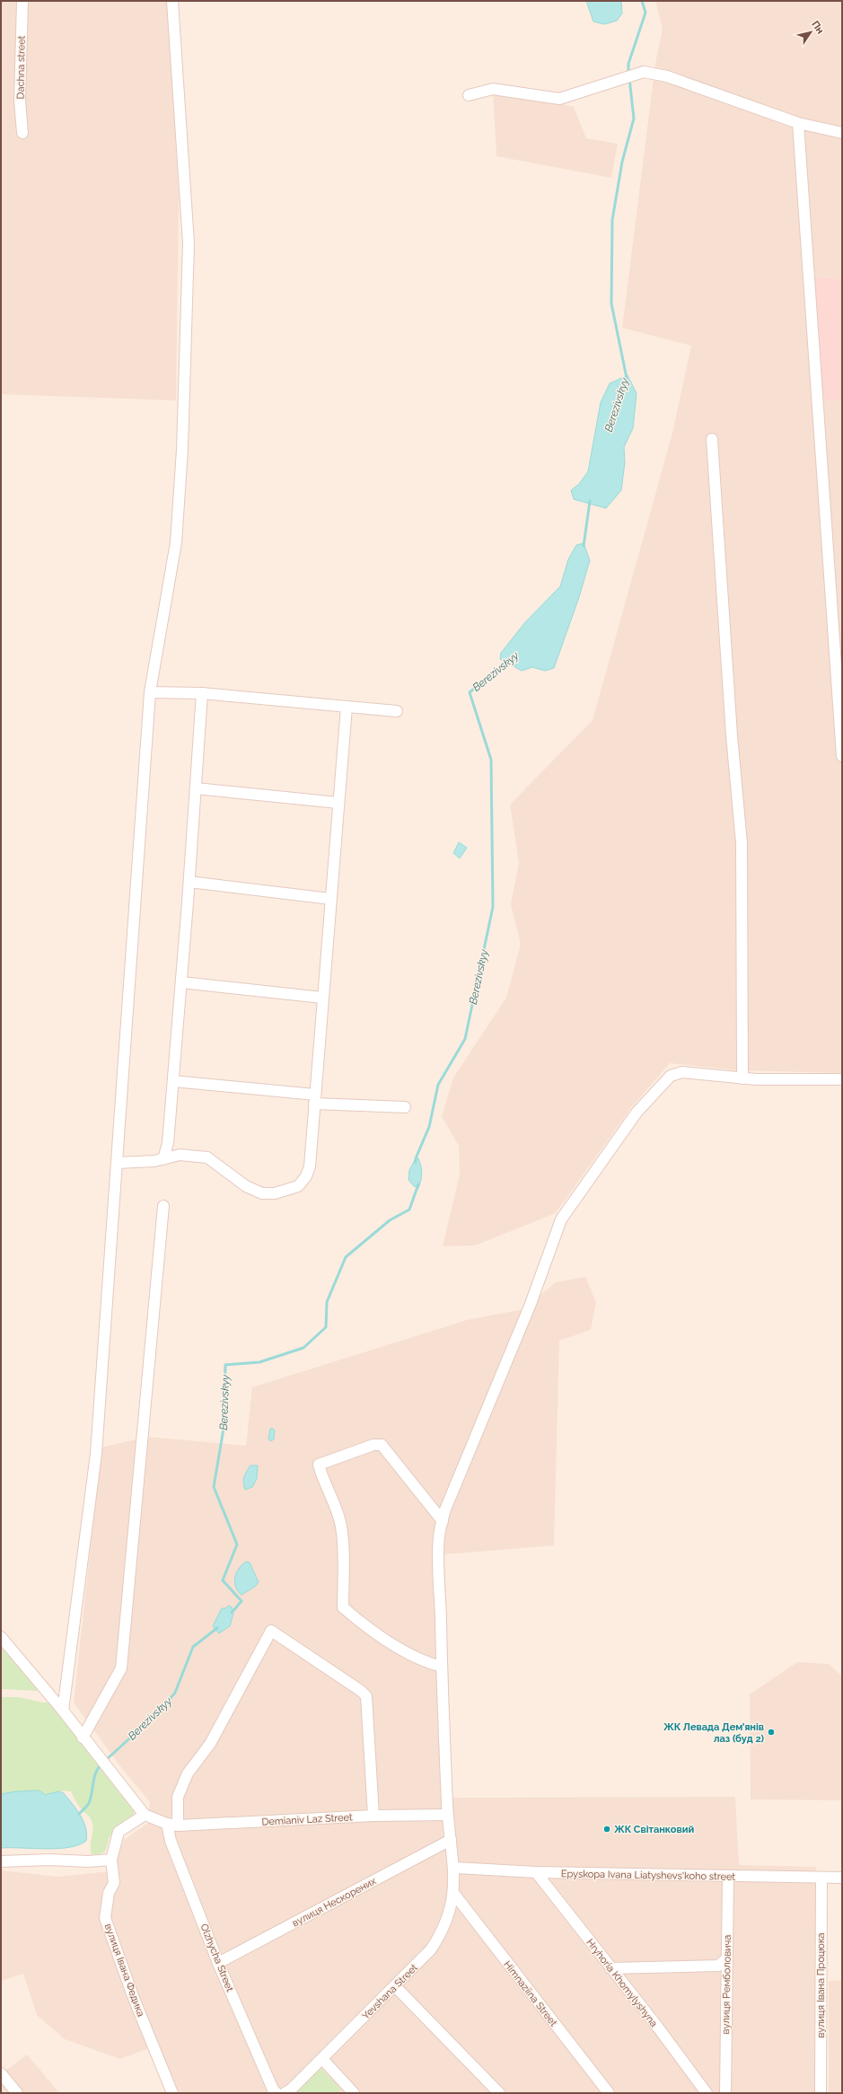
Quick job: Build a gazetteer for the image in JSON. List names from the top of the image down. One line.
{"streets":{"street":["Dachna street","Demianiv Laz Street","Epyskopa Ivana Liatyshevs'koho street","вулиця Нескорених","Olzhycha Street","вулиця Івана Федика","Hryhoria Khomylyshyna","вулиця Ремболовича","вулиця Івана Процюка","Yevshana Street","Himnaziina Street"]},"crossings":[["Demianiv Laz Street","Olzhycha Street"],["Demianiv Laz Street","Yevshana Street"],["Epyskopa Ivana Liatyshevs'koho street","Hryhoria Khomylyshyna"],["Epyskopa Ivana Liatyshevs'koho street","вулиця Ремболовича"],["Epyskopa Ivana Liatyshevs'koho street","вулиця Івана Процюка"],["Epyskopa Ivana Liatyshevs'koho street","Yevshana Street"],["вулиця Нескорених","Olzhycha Street"],["вулиця Нескорених","Yevshana Street"],["Yevshana Street","Himnaziina Street"]],"water":["Berezivskyy"],"places":["ЖК Левада Дем’янів лаз (буд 2)","ЖК Світанковий"],"north":"top right"}
